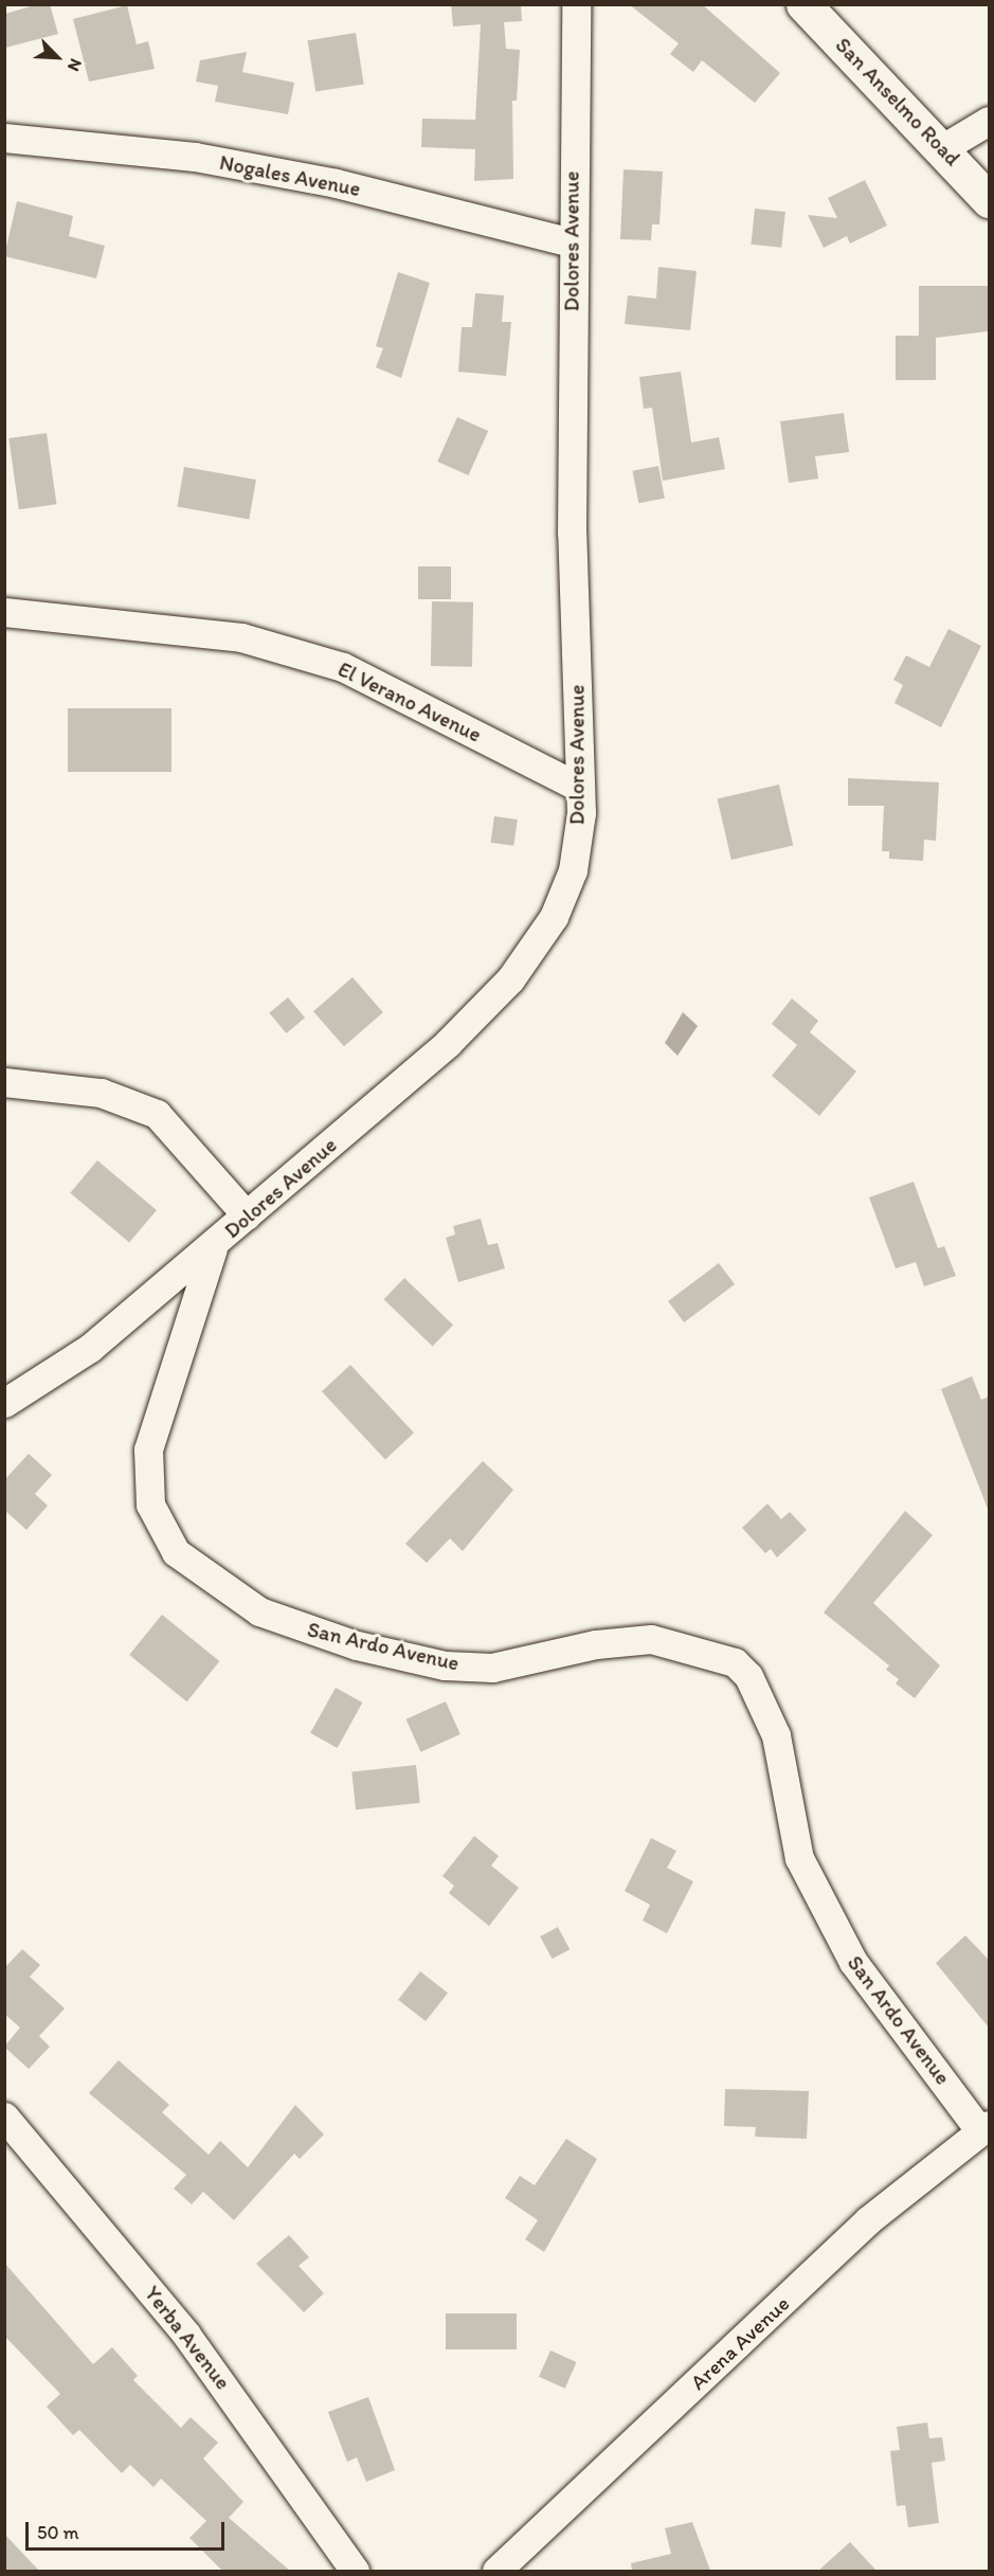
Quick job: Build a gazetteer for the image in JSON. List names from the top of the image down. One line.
{"streets":{"street":["San Anselmo Road","Nogales Avenue","Dolores Avenue","El Verano Avenue","San Ardo Avenue","Yerba Avenue","Arena Avenue"]},"crossings":[["Nogales Avenue","Dolores Avenue"],["Dolores Avenue","El Verano Avenue"],["Dolores Avenue","San Ardo Avenue"],["San Ardo Avenue","Arena Avenue"]],"scale_bar":"50 m","north":"bottom right"}
